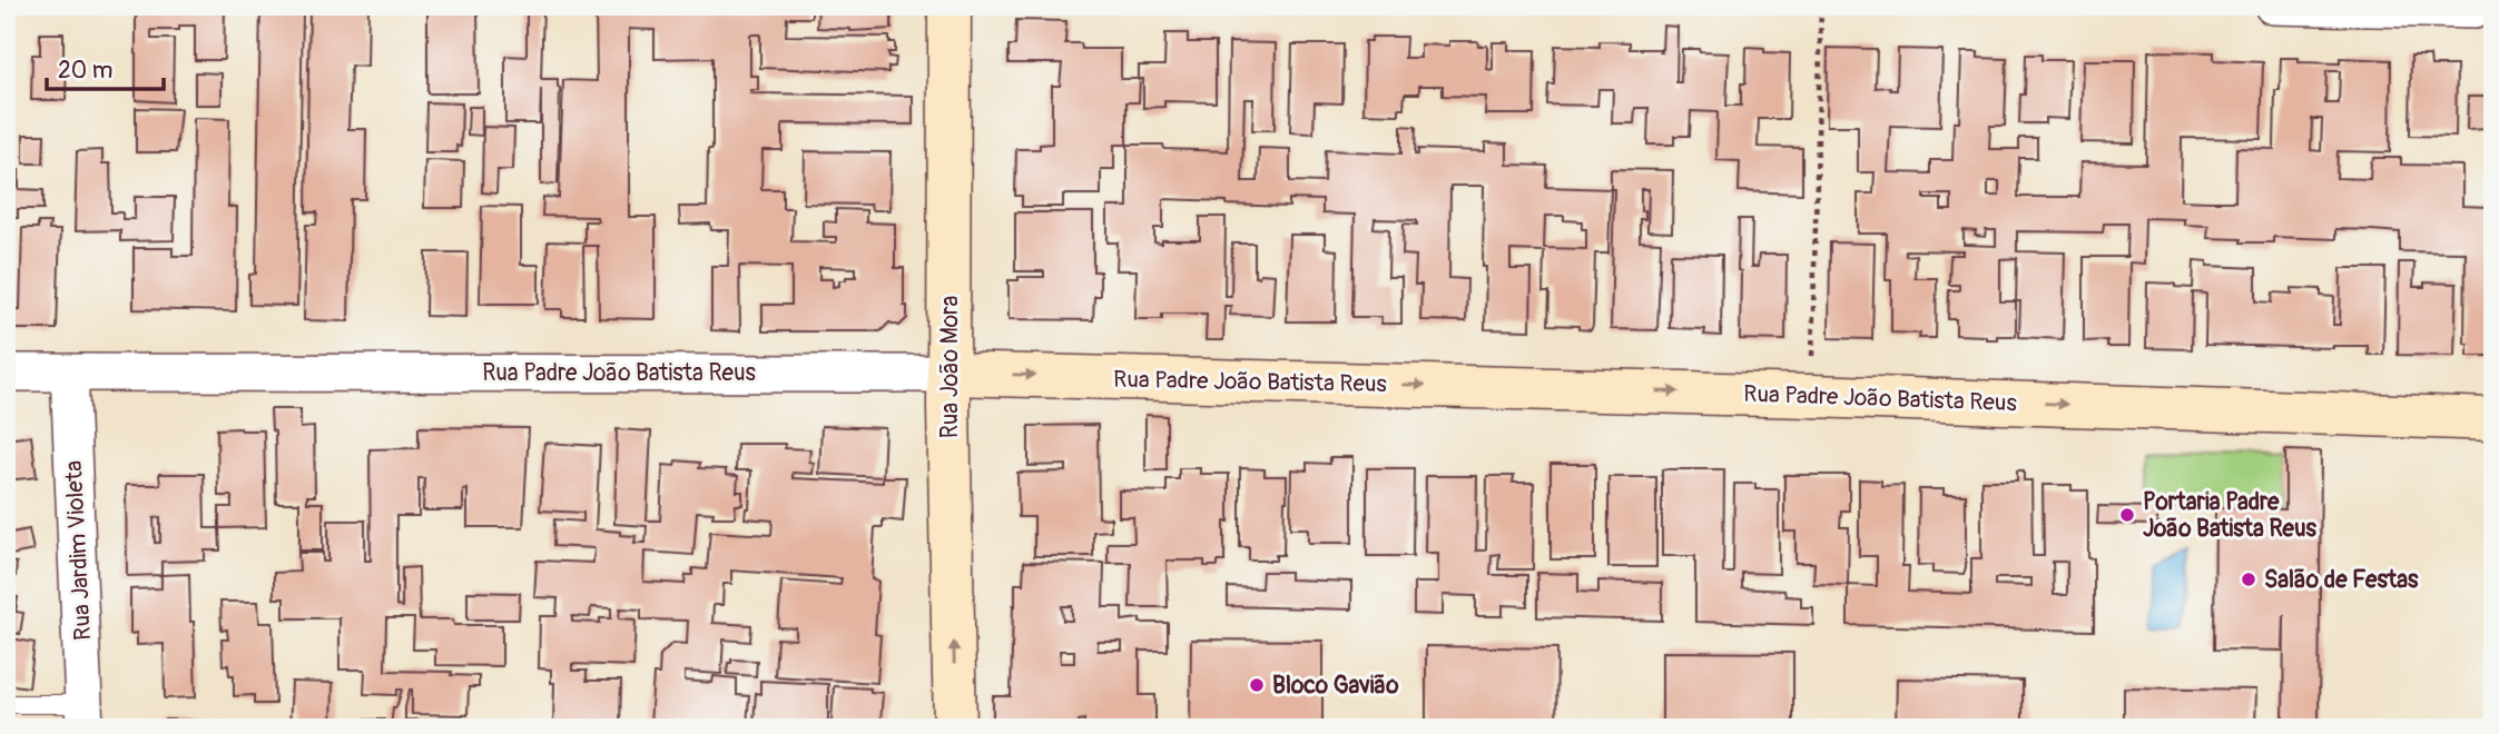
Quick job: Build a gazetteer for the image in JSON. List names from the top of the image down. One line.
{"streets":{"street":["Rua João Mora","Rua Padre João Batista Reus","Rua Jardim Violeta"]},"crossings":[["Rua João Mora","Rua Padre João Batista Reus"],["Rua Padre João Batista Reus","Rua Jardim Violeta"]],"one_way":["Rua João Mora","Rua Padre João Batista Reus"],"places":["Portaria Padre João Batista Reus","Salão de Festas","Bloco Gavião"],"scale_bar":"20 m"}
